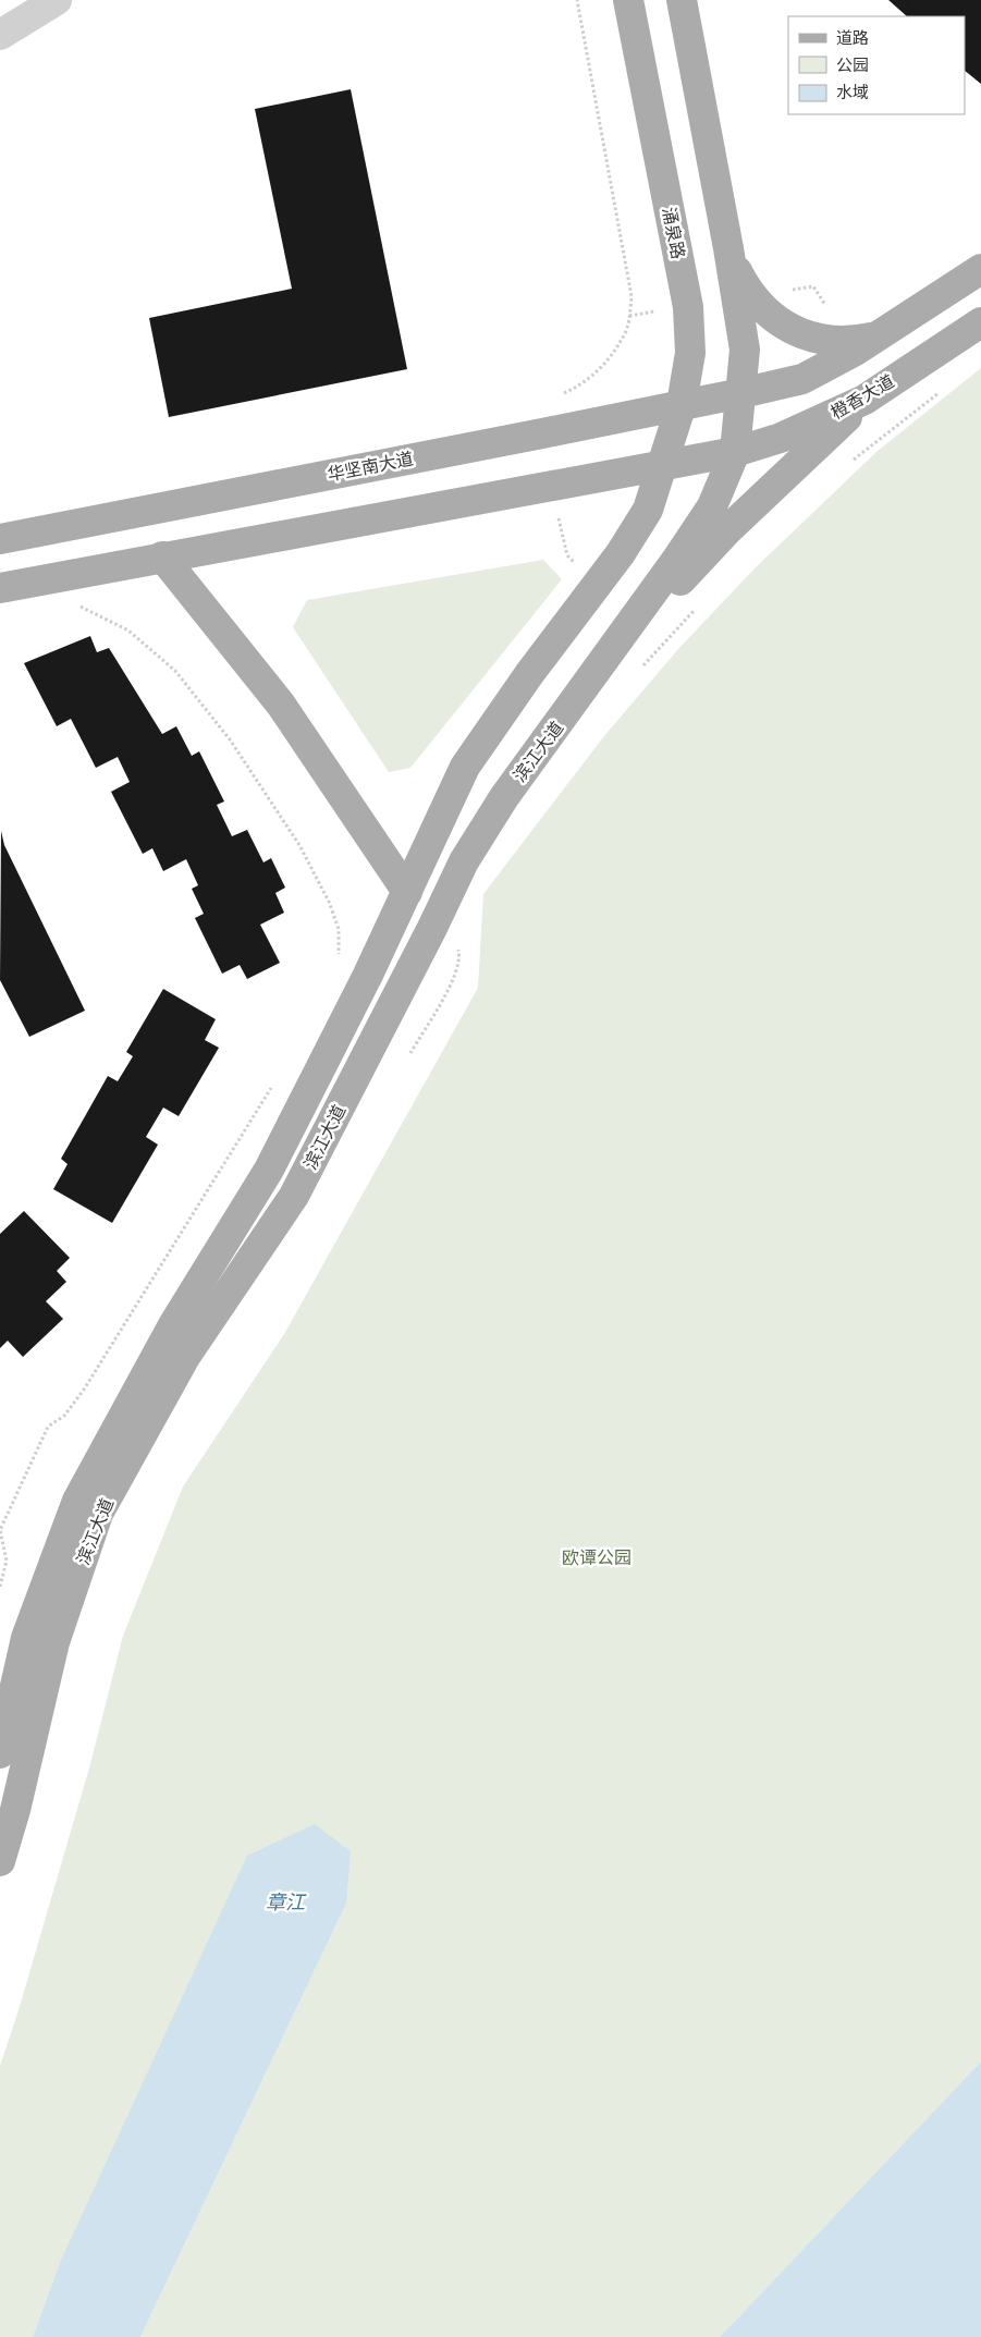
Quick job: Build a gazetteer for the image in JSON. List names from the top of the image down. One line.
{"streets":{"main road":["涌泉路","橙香大道","华坚南大道","滨江大道"]},"crossings":[["涌泉路","华坚南大道"],["涌泉路","滨江大道"],["橙香大道","滨江大道"]],"water":["章江"],"parks":["欧谭公园"],"legend":["道路","公园","水域"]}
